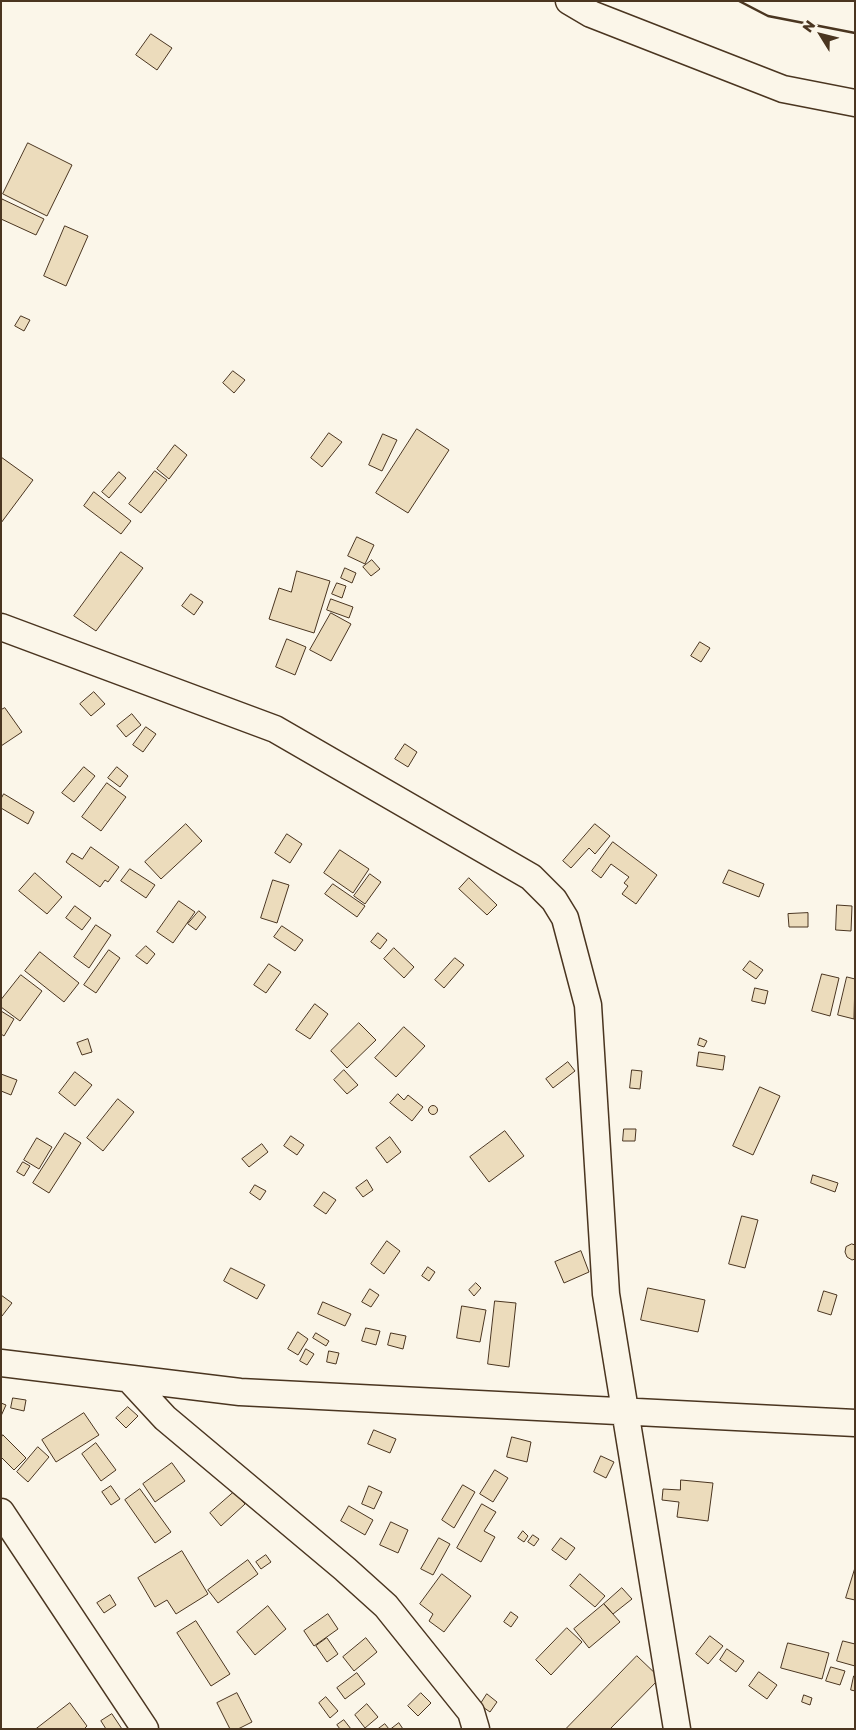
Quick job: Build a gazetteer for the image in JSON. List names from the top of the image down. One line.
{"north":"top left"}
